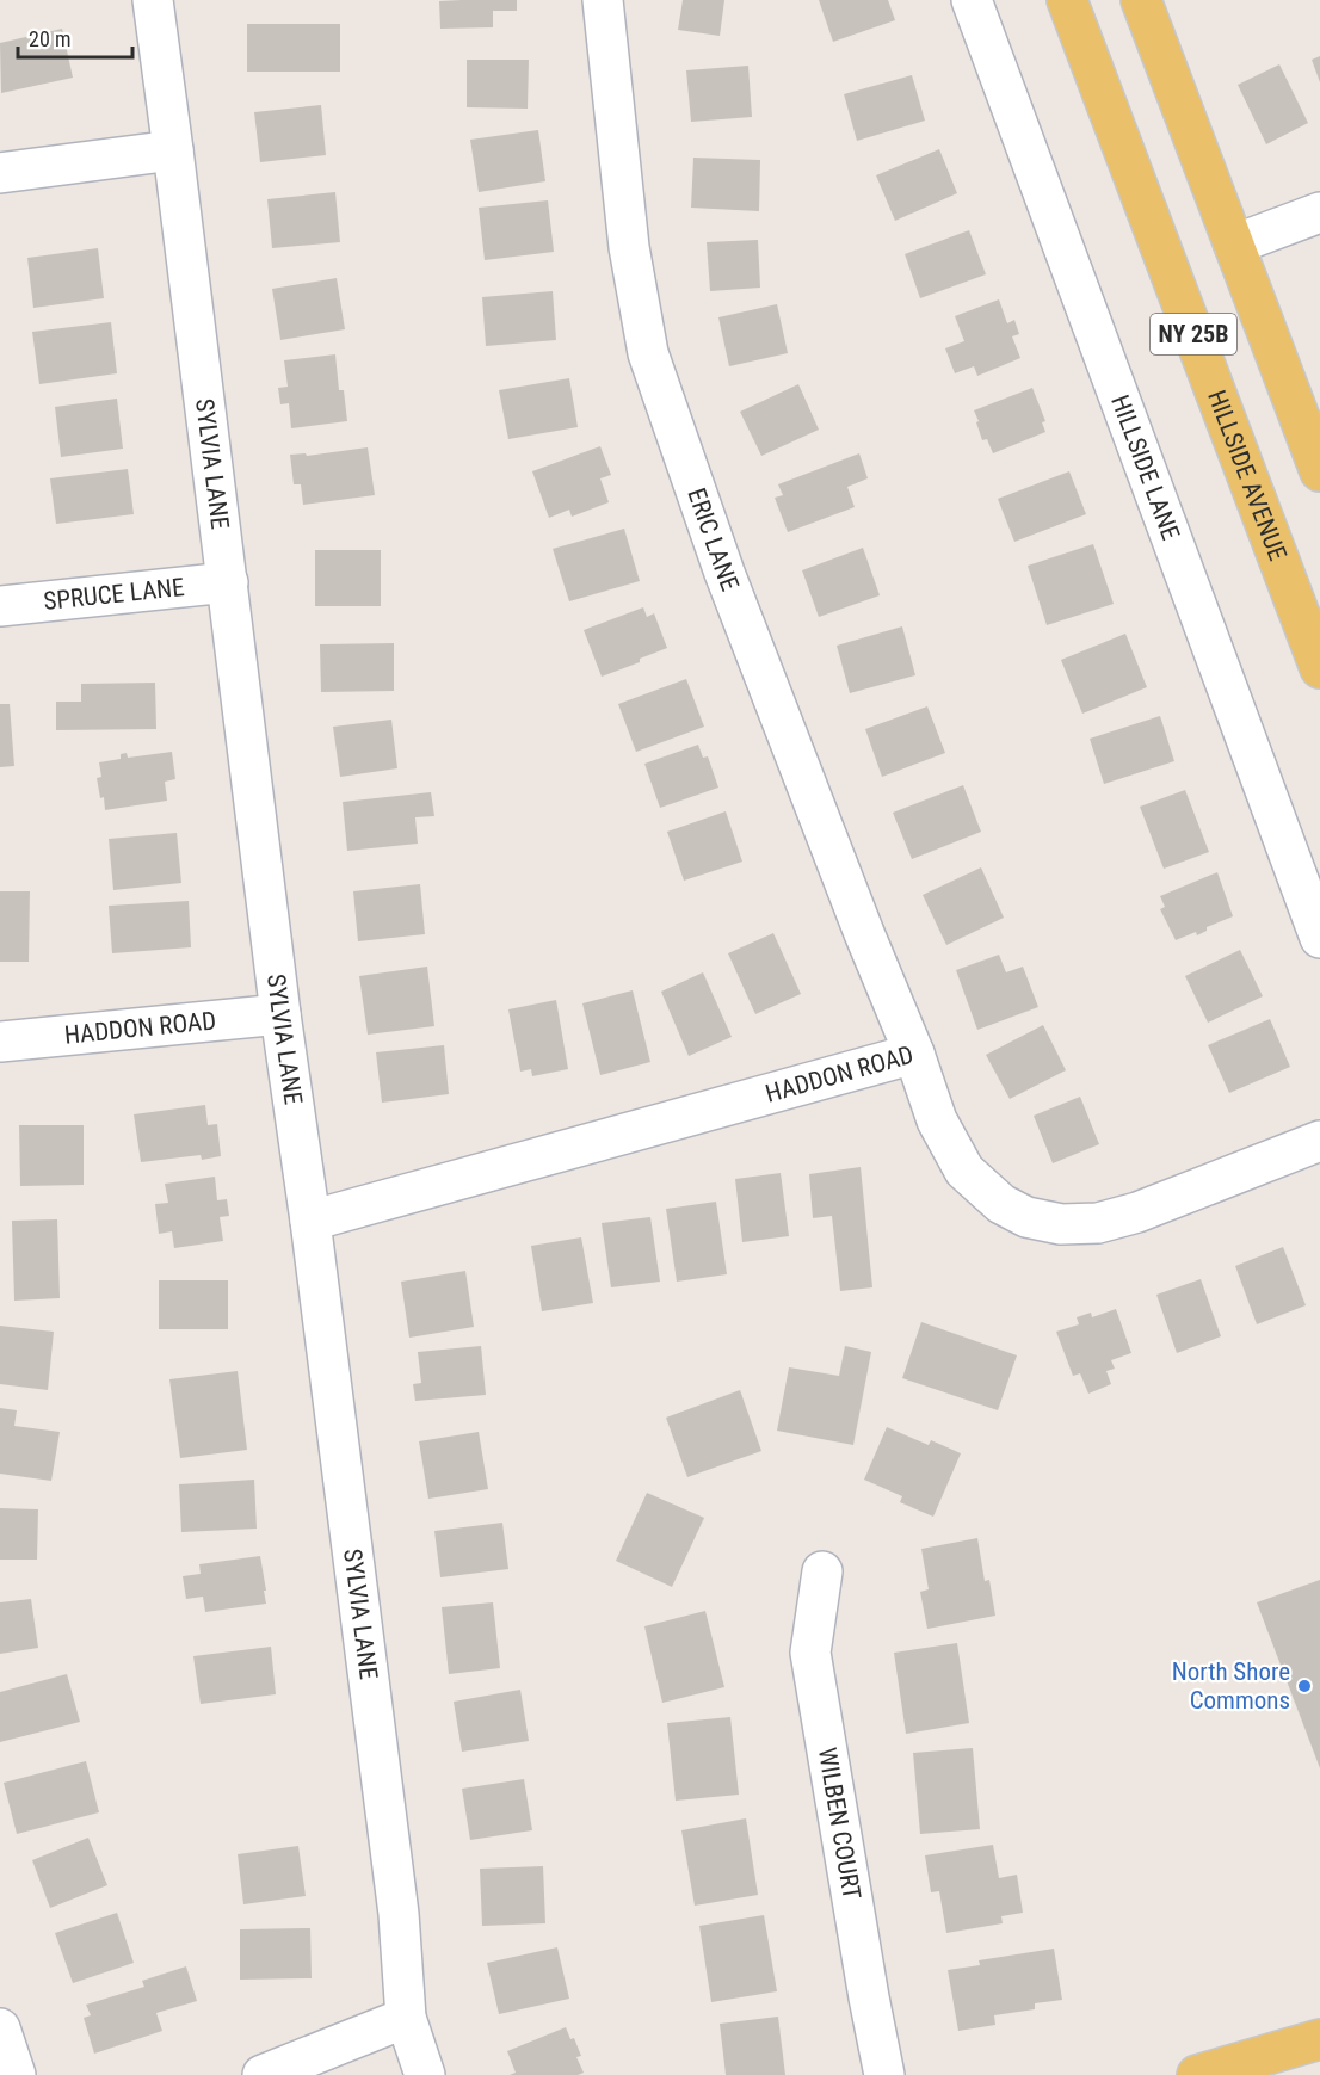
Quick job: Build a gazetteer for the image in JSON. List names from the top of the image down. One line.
{"streets":{"main road":["NY 25B","HILLSIDE AVENUE"],"street":["SYLVIA LANE","HILLSIDE LANE","ERIC LANE","SPRUCE LANE","HADDON ROAD","WILBEN COURT"]},"crossings":[["SYLVIA LANE","SPRUCE LANE"],["SYLVIA LANE","HADDON ROAD"],["ERIC LANE","HADDON ROAD"]],"places":["North Shore Commons"],"scale_bar":"20 m"}
